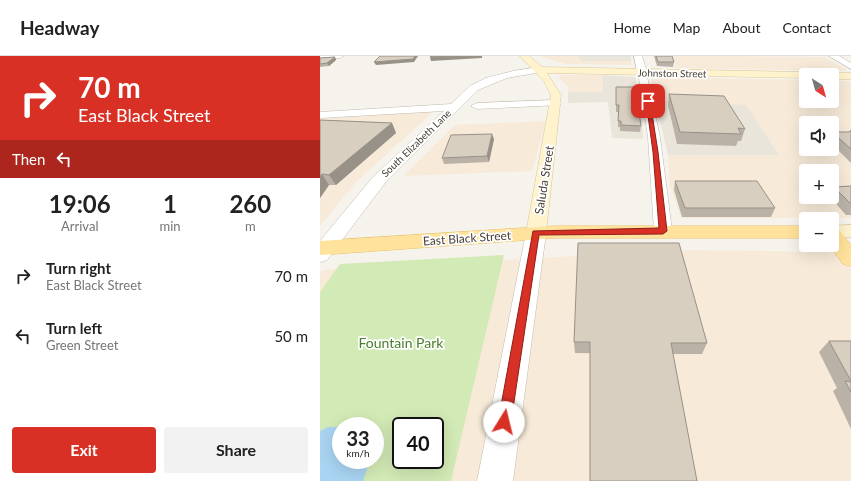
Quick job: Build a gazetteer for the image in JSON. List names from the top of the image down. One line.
{"streets":{"main road":["Johnston Street","Saluda Street","East Black Street"],"street":["South Elizabeth Lane"]},"crossings":[["Johnston Street","South Elizabeth Lane"],["Johnston Street","Saluda Street"],["South Elizabeth Lane","Saluda Street"],["South Elizabeth Lane","East Black Street"],["Saluda Street","East Black Street"]],"parks":["Fountain Park"],"north":"bottom right","page":{"header":"Headway","nav":["Home","Map","About","Contact"],"turn":["70 m","East Black Street"],"map_buttons":["+","−"],"then":"Then","eta":["19:06","Arrival","1","min","260","m"],"list":[{"name":"Turn right","note":"East Black Street","value":"70 m"},{"name":"Turn left","note":"Green Street","value":"50 m"}],"speed":"33 km/h","limit":"40","buttons":["Exit","Share"]}}
